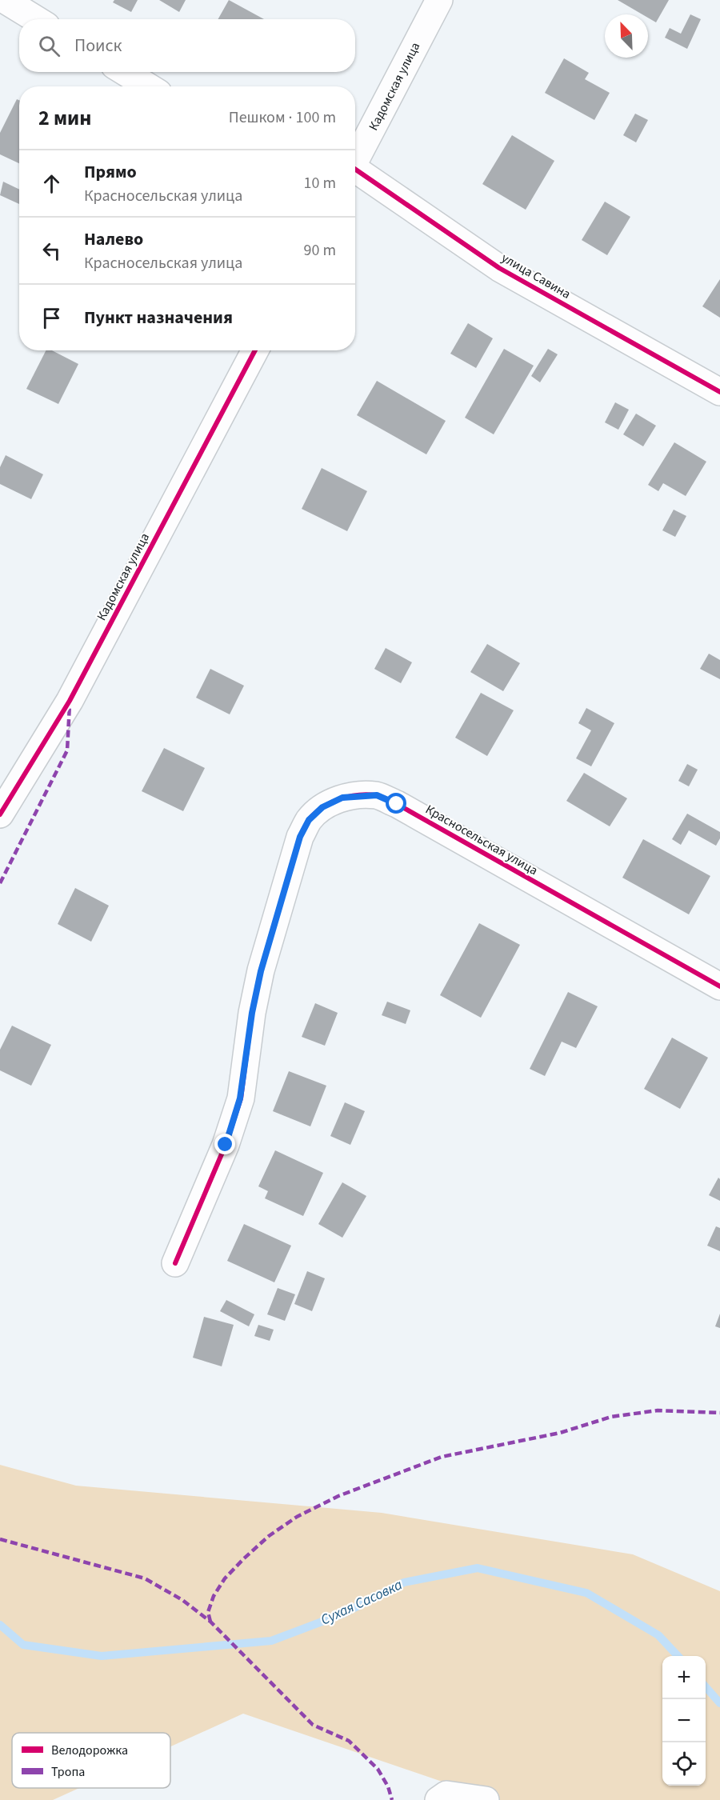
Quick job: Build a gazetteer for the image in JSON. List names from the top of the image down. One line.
{"streets":{"street":["Кадомская улица","улица Савина","Красносельская улица"]},"water":["Сухая Сасовка"],"legend":["Велодорожка","Тропа"],"north":"top left","page":{"search":"Поиск","heading":["2 мин","Пешком · 100 m"],"list":[["Прямо","Красносельская улица","10 m"],["Налево","Красносельская улица","90 m"],"Пункт назначения"],"map_buttons":["+","−"]}}
